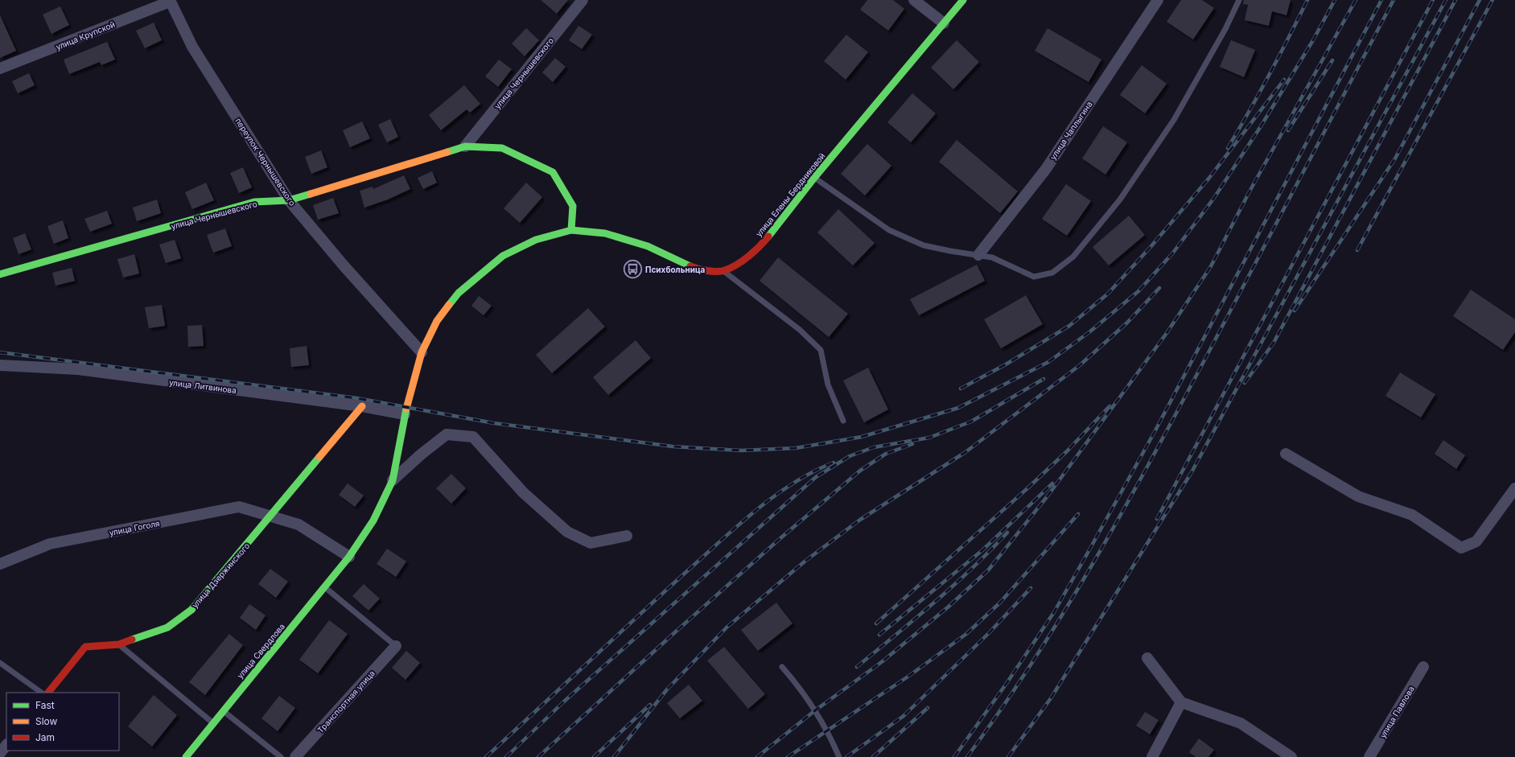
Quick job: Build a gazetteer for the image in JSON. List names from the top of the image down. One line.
{"streets":{"street":["улица Крупской","улица Чернышевского","улица Чаплыгина","переулок Чернышевского","улица Елены Бердниковой","улица Литвинова","улица Гоголя","улица Дзержинского","улица Свердлова","Транспортная улица","улица Павлова"]},"crossings":[["улица Крупской","переулок Чернышевского"],["улица Чернышевского","переулок Чернышевского"],["улица Чернышевского","улица Елены Бердниковой"],["переулок Чернышевского","улица Елены Бердниковой"],["улица Елены Бердниковой","улица Литвинова"],["улица Елены Бердниковой","улица Гоголя"],["улица Елены Бердниковой","улица Свердлова"],["улица Литвинова","улица Дзержинского"],["улица Гоголя","улица Дзержинского"],["улица Гоголя","улица Свердлова"]],"places":{"bus stop":["Психбольница"]},"legend":["Fast","Slow","Jam"]}
